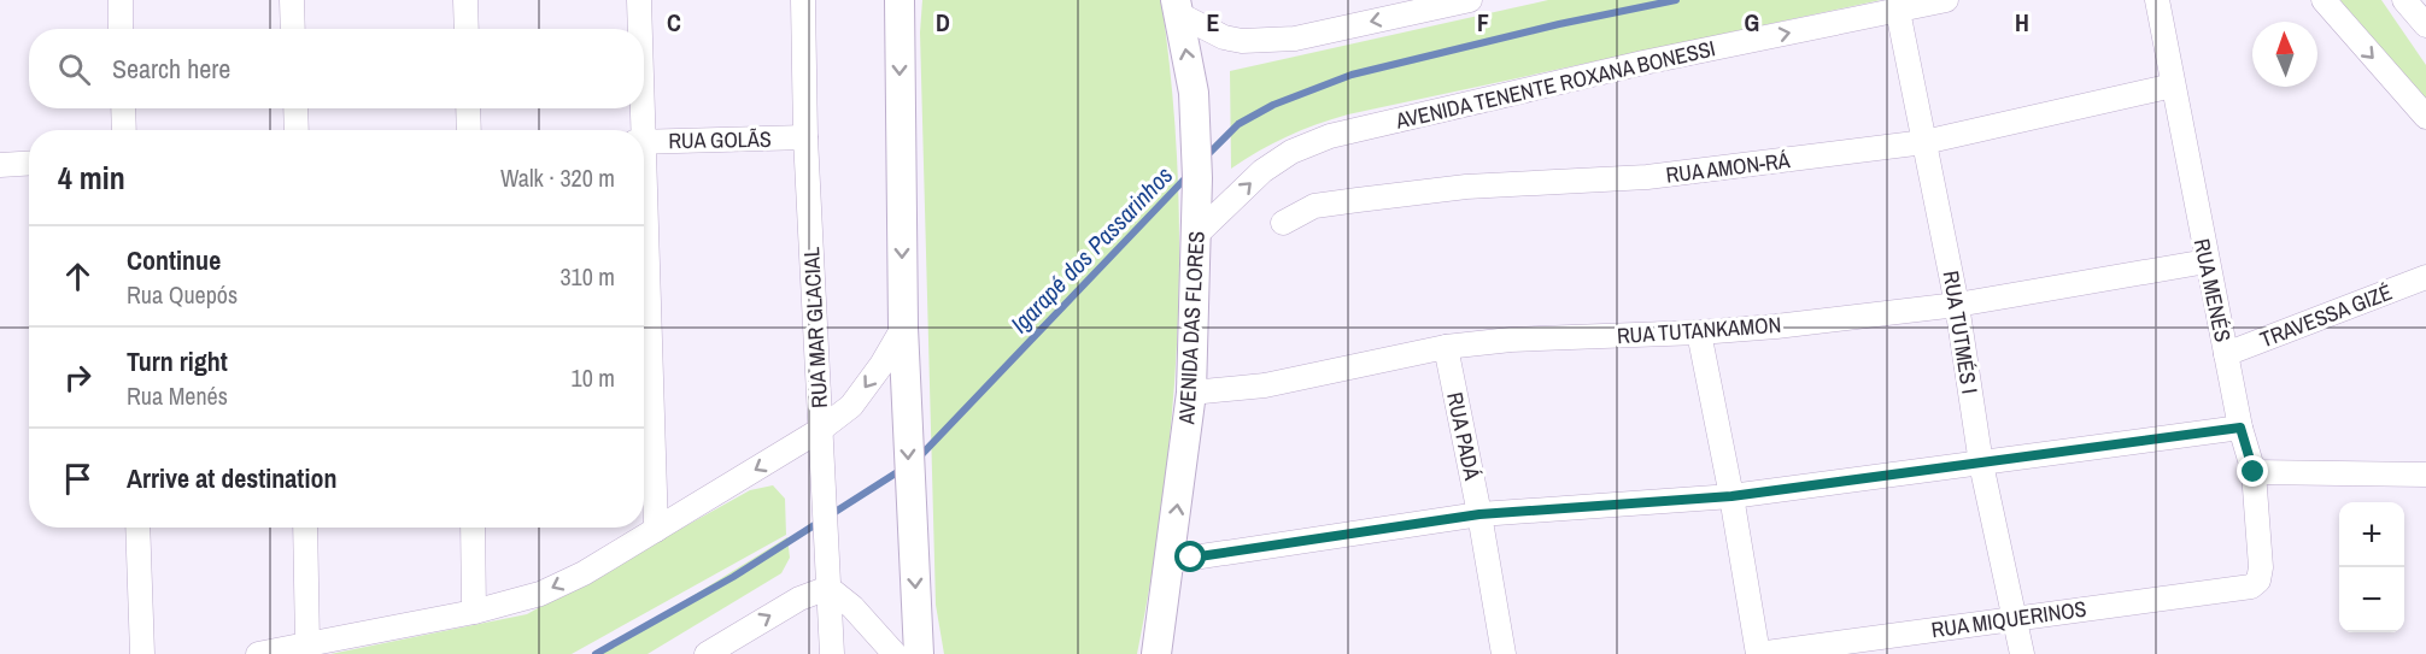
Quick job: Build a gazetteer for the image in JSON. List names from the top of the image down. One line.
{"streets":{"main road":["AVENIDA DAS FLORES"],"street":["AVENIDA TENENTE ROXANA BONESSI","RUA GOLÃS","RUA AMON-RÁ","RUA MENÉS","TRAVESSA GIZÉ","RUA MAR GLACIAL","RUA TUTANKAMON","RUA TUTMÉS I","RUA PADÁ","RUA MIQUERINOS"]},"crossings":[["AVENIDA TENENTE ROXANA BONESSI","AVENIDA DAS FLORES"],["AVENIDA TENENTE ROXANA BONESSI","RUA TUTMÉS I"],["RUA GOLÃS","RUA MAR GLACIAL"],["RUA AMON-RÁ","RUA MENÉS"],["RUA AMON-RÁ","RUA TUTMÉS I"],["RUA MENÉS","TRAVESSA GIZÉ"],["RUA MENÉS","RUA TUTANKAMON"],["RUA MENÉS","RUA MIQUERINOS"],["AVENIDA DAS FLORES","RUA TUTANKAMON"],["RUA TUTANKAMON","RUA TUTMÉS I"],["RUA TUTANKAMON","RUA PADÁ"],["RUA TUTMÉS I","RUA MIQUERINOS"]],"one_way":["AVENIDA DAS FLORES"],"water":["Igarapé dos Passarinhos"],"north":"top","page":{"search":"Search here","heading":["4 min","Walk · 320 m"],"list":[["Continue","Rua Quepós","310 m"],["Turn right","Rua Menés","10 m"],"Arrive at destination"],"map_buttons":["+","−"]},"grid":{"columns":["C","D","E","F","G","H"]}}
